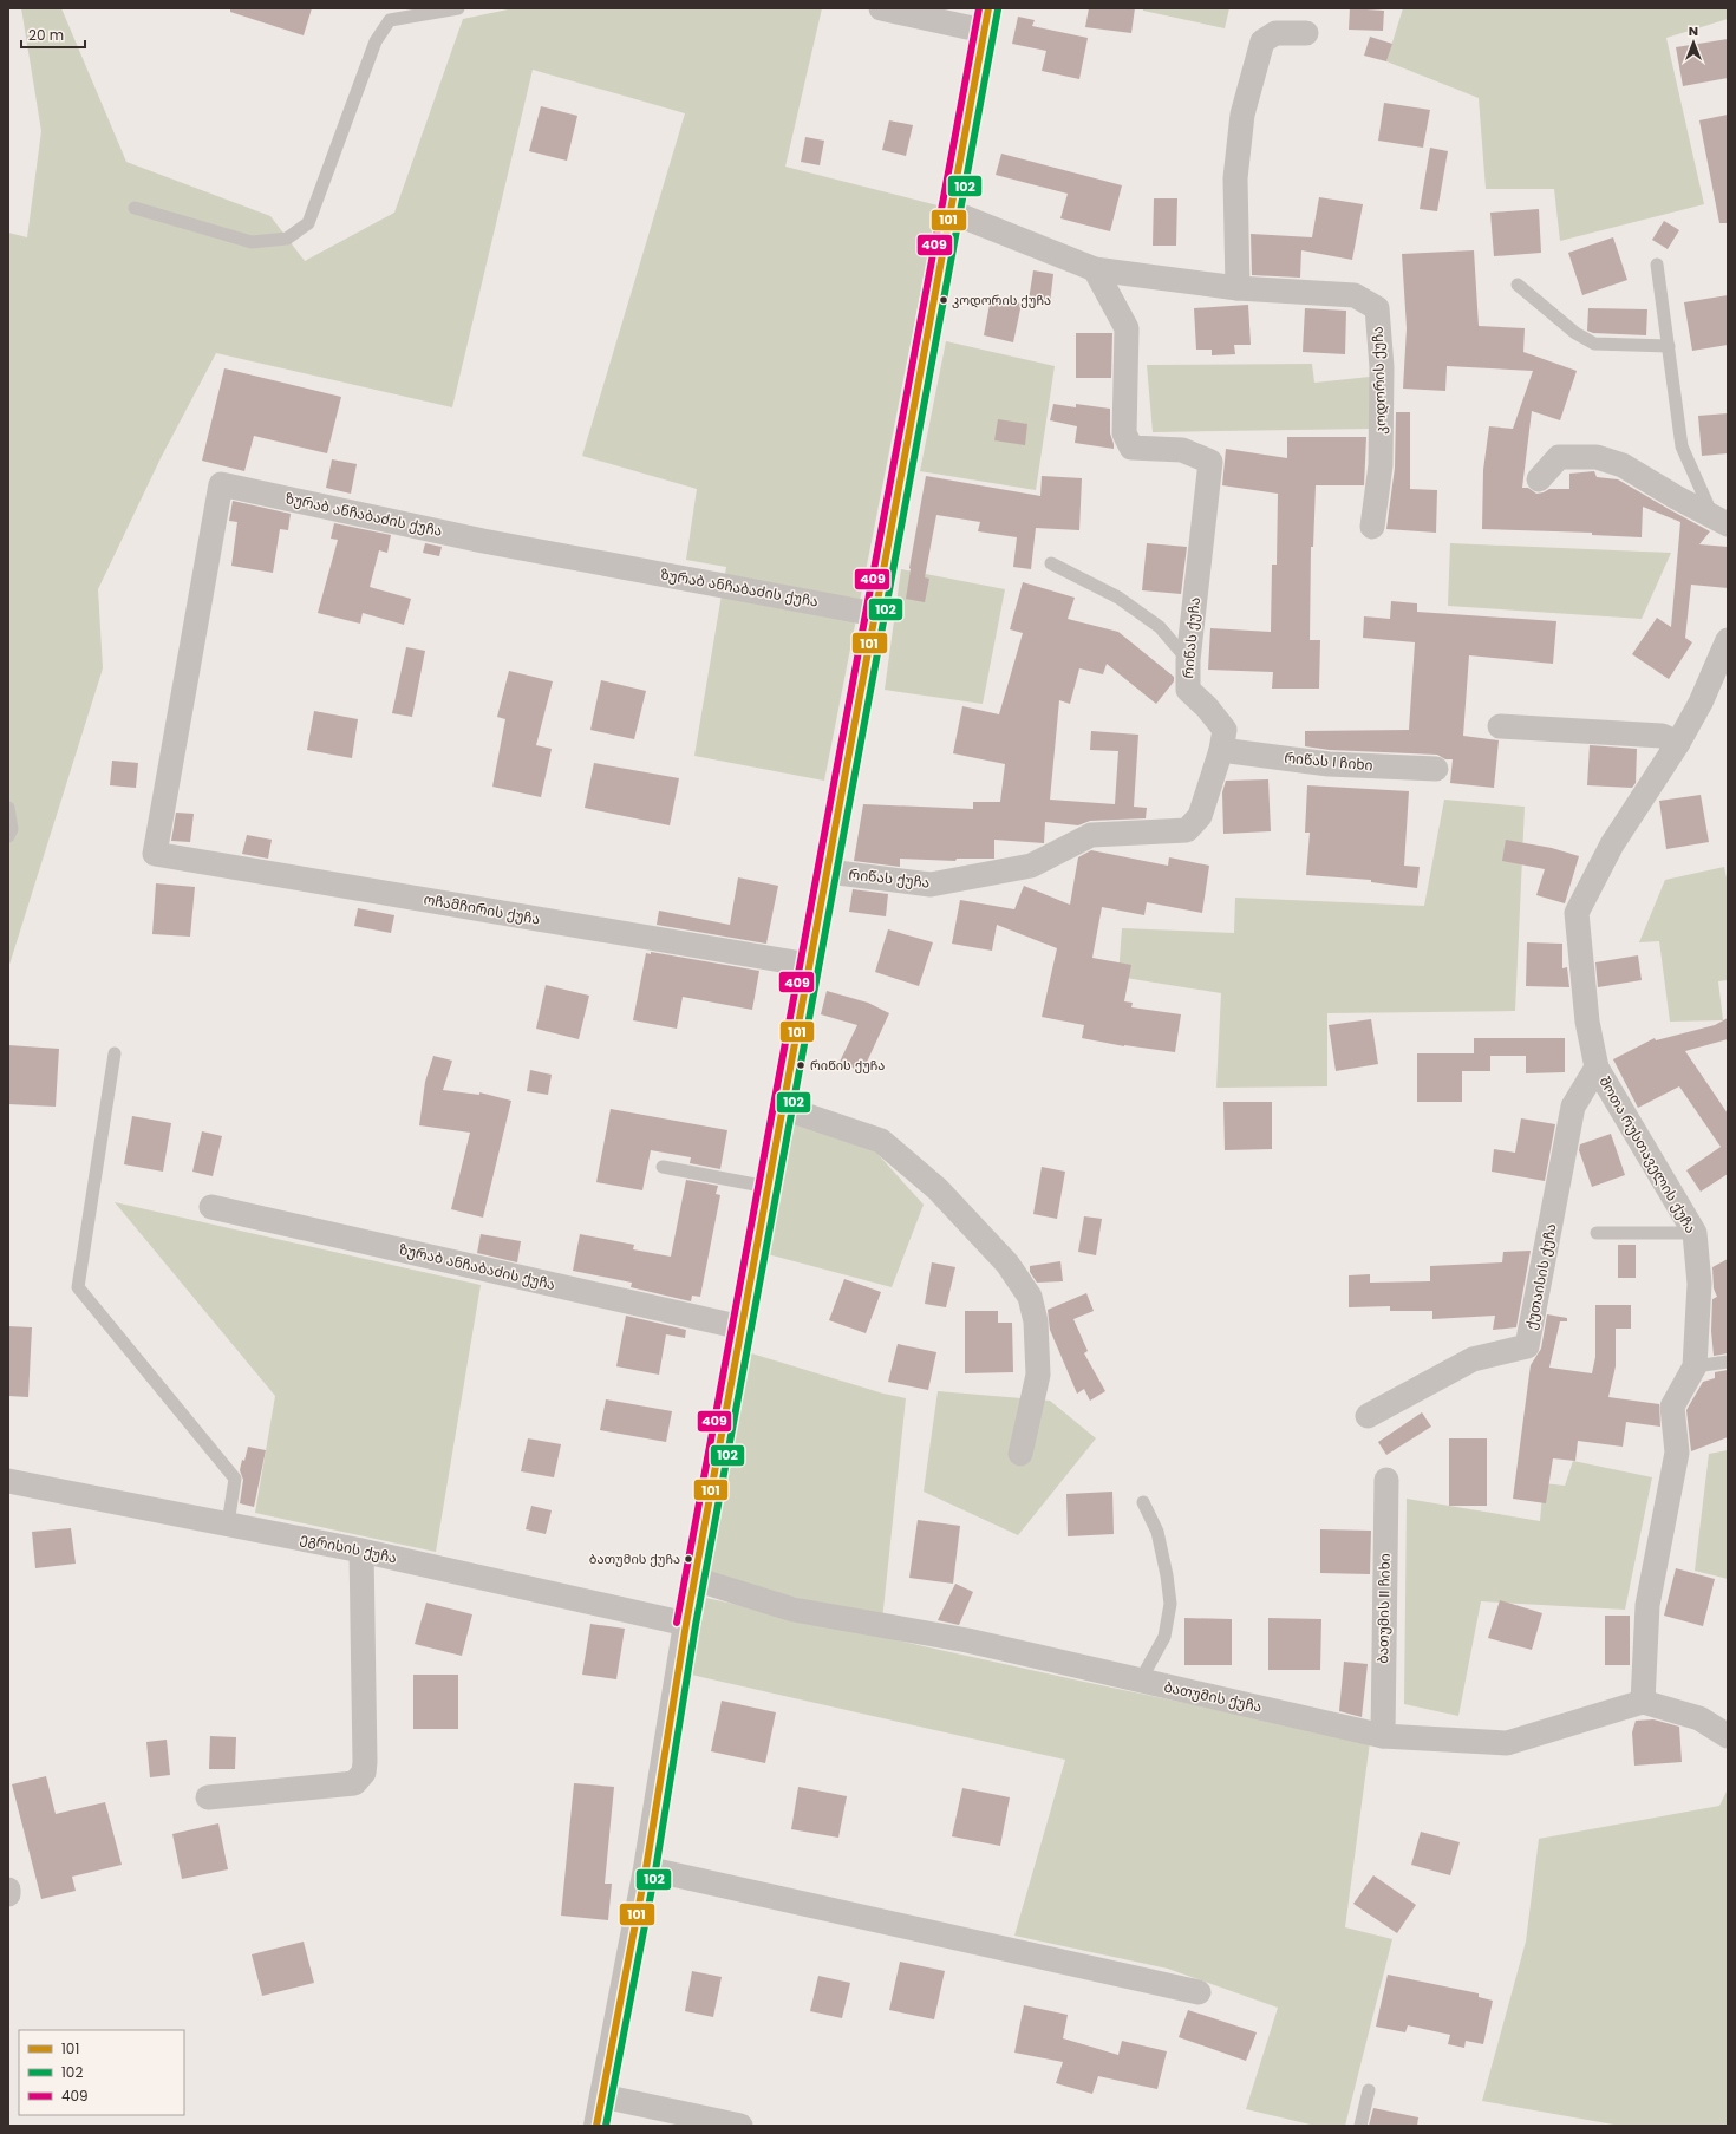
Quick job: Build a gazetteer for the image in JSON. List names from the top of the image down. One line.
{"streets":{"street":["კოდორის ქუჩა","ზურაბ ანჩაბაძის ქუჩა","რიწას ქუჩა","რიწას I ჩიხი","ოჩამჩირის ქუჩა","შოთა რუსთაველის ქუჩა","ქუთაისის ქუჩა","ეგრისის ქუჩა","ბათუმის II ჩიხი","ბათუმის ქუჩა"]},"crossings":[["კოდორის ქუჩა","რიწას ქუჩა"],["ზურაბ ანჩაბაძის ქუჩა","ოჩამჩირის ქუჩა"],["რიწას ქუჩა","რიწას I ჩიხი"],["შოთა რუსთაველის ქუჩა","ქუთაისის ქუჩა"],["შოთა რუსთაველის ქუჩა","ბათუმის ქუჩა"],["ბათუმის II ჩიხი","ბათუმის ქუჩა"]],"places":["კოდორის ქუჩა","რიწის ქუჩა","ბათუმის ქუჩა"],"lines":["transit line 101","transit line 409","transit line 102"],"legend":["101","102","409"],"scale_bar":"20 m","north":"top"}
